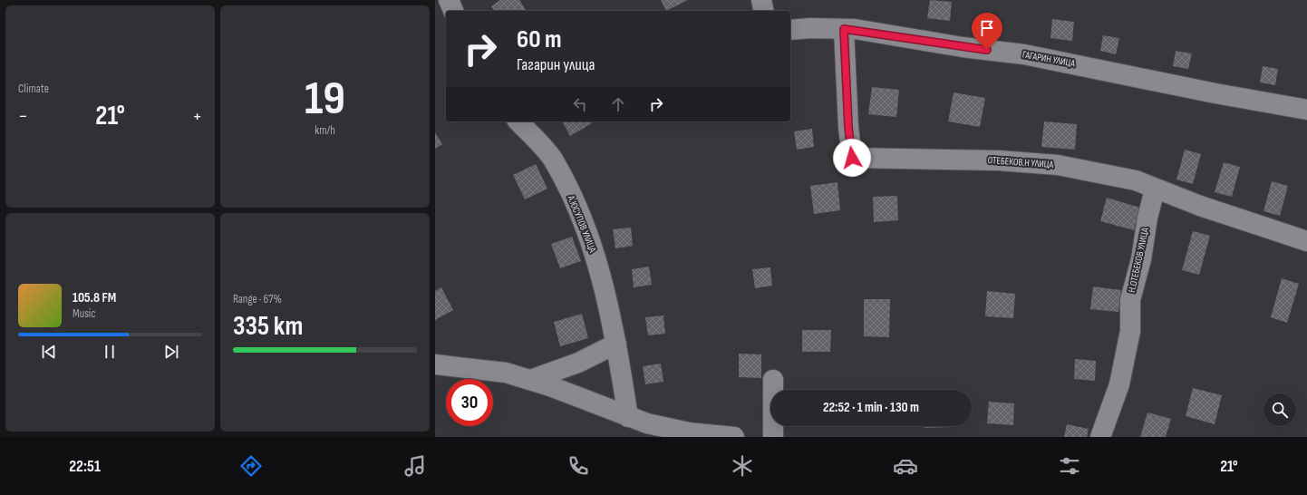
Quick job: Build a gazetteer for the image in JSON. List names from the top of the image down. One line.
{"streets":{"street":["ГАГАРИН УЛИЦА","ОТЕБЕКОВ.Н УЛИЦА","А.ЮСУПОВ УЛИЦА","Н.ОТЕБЕКОВ УЛИЦА"]},"crossings":[["ГАГАРИН УЛИЦА","ОТЕБЕКОВ.Н УЛИЦА"],["ОТЕБЕКОВ.Н УЛИЦА","Н.ОТЕБЕКОВ УЛИЦА"]],"page":{"tile":["Climate",["19","km/h"],["Range · 67%","335 km"]],"turn":["60 m","Гагарин улица"],"heat":["−","21°","+"],"song":["105.8 FM","Music"],"limit":"30","trip":"22:52 · 1 min · 130 m","tabs":["22:51","21°"]}}
